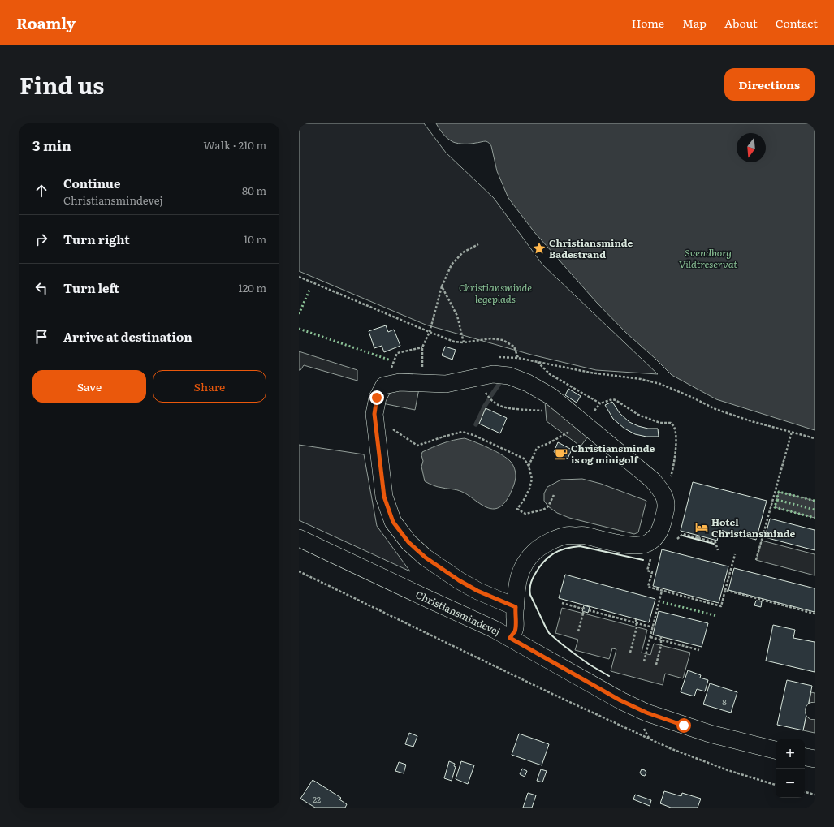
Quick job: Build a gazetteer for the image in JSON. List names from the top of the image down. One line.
{"streets":{"street":["Christiansmindevej"]},"parks":["Svendborg Vildtreservat","Christiansminde legeplads"],"places":{"place":["Christiansminde Badestrand"],"cafe":["Christiansminde is og minigolf"],"hotel":["Hotel Christiansminde"]},"house_numbers":["8","22"],"north":"bottom","page":{"header":"Roamly","nav":["Home","Map","About","Contact"],"title":"Find us","buttons":["Directions",["Save","Share"]],"heading":["3 min","Walk · 210 m"],"list":[["Continue","Christiansmindevej","80 m"],["Turn right","10 m"],["Turn left","120 m"],"Arrive at destination"],"map_buttons":["+","−"]}}
